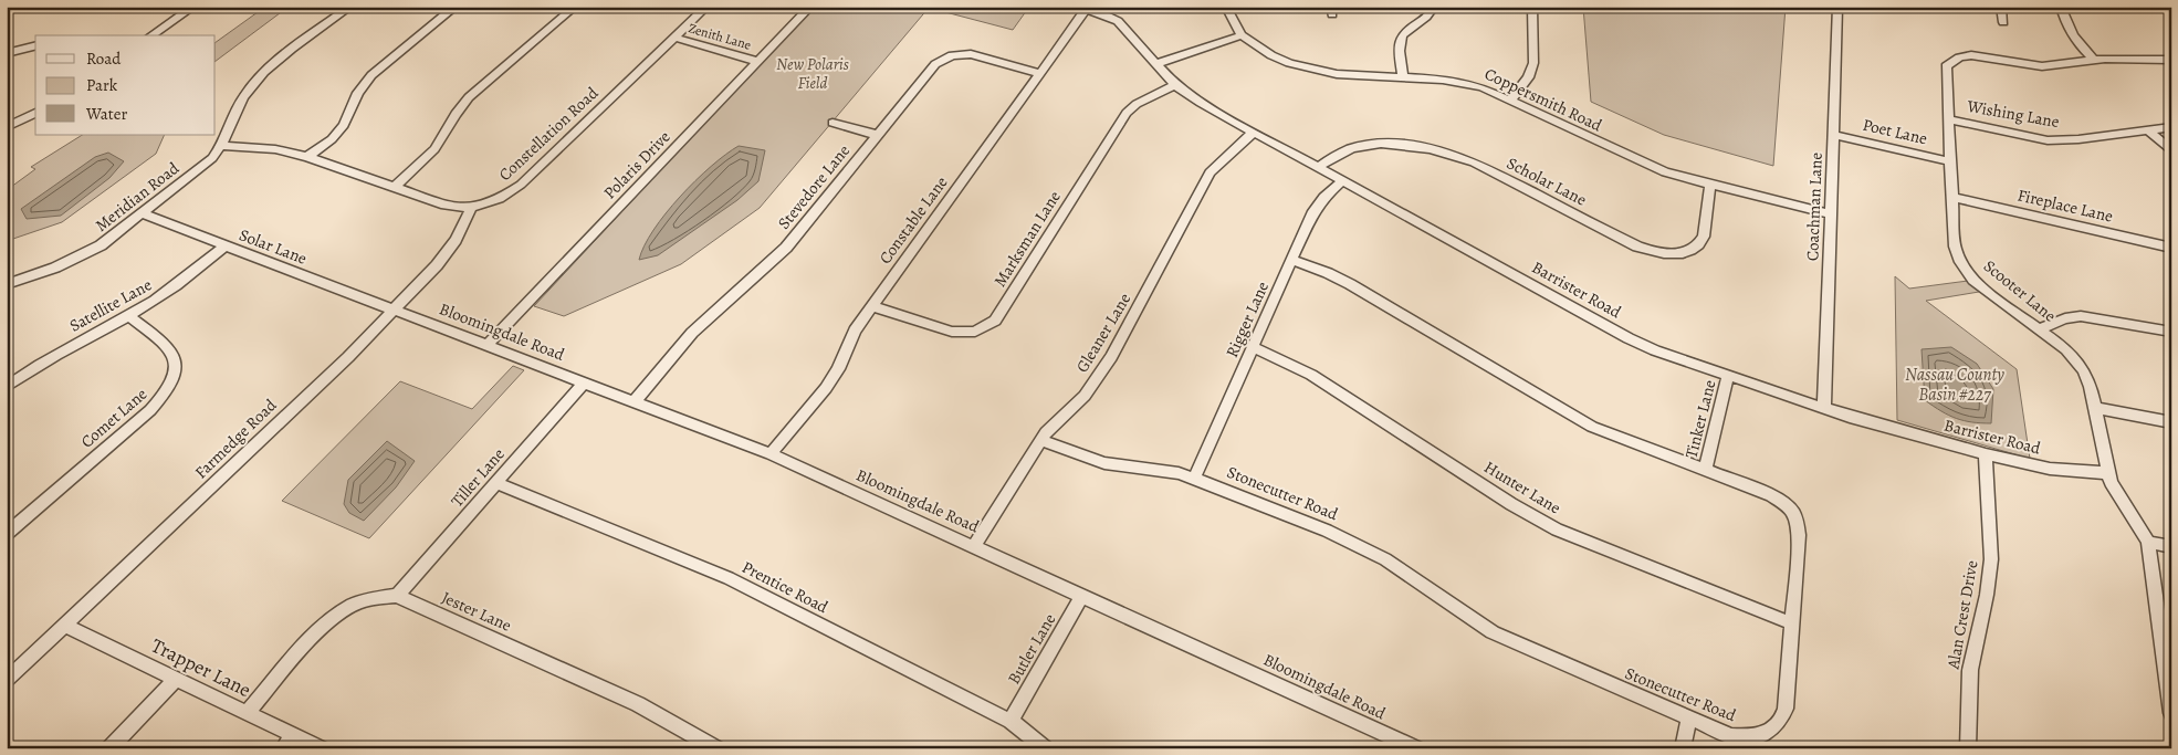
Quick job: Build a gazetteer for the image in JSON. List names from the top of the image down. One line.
{"streets":{"street":["Zenith Lane","Coppersmith Road","Wishing Lane","Poet Lane","Constellation Road","Polaris Drive","Scholar Lane","Stevedore Lane","Meridian Road","Fireplace Lane","Coachman Lane","Constable Lane","Marksman Lane","Solar Lane","Barrister Road","Scooter Lane","Satellite Lane","Rigger Lane","Bloomingdale Road","Gleaner Lane","Comet Lane","Tinker Lane","Farmedge Road","Tiller Lane","Hunter Lane","Stonecutter Road","Prentice Road","Jester Lane","Alan Crest Drive","Butler Lane","Trapper Lane"]},"crossings":[["Zenith Lane","Constellation Road"],["Zenith Lane","Polaris Drive"],["Coppersmith Road","Scholar Lane"],["Coppersmith Road","Coachman Lane"],["Wishing Lane","Scooter Lane"],["Poet Lane","Coachman Lane"],["Poet Lane","Scooter Lane"],["Constellation Road","Meridian Road"],["Constellation Road","Farmedge Road"],["Polaris Drive","Bloomingdale Road"],["Scholar Lane","Barrister Road"],["Stevedore Lane","Constable Lane"],["Stevedore Lane","Bloomingdale Road"],["Meridian Road","Solar Lane"],["Fireplace Lane","Scooter Lane"],["Coachman Lane","Barrister Road"],["Constable Lane","Marksman Lane"],["Constable Lane","Barrister Road"],["Constable Lane","Bloomingdale Road"],["Marksman Lane","Barrister Road"],["Solar Lane","Satellite Lane"],["Solar Lane","Bloomingdale Road"],["Solar Lane","Farmedge Road"],["Barrister Road","Scooter Lane"],["Barrister Road","Rigger Lane"],["Barrister Road","Gleaner Lane"],["Barrister Road","Tinker Lane"],["Barrister Road","Alan Crest Drive"],["Satellite Lane","Comet Lane"],["Rigger Lane","Hunter Lane"],["Rigger Lane","Stonecutter Road"],["Bloomingdale Road","Gleaner Lane"],["Bloomingdale Road","Farmedge Road"],["Bloomingdale Road","Tiller Lane"],["Bloomingdale Road","Butler Lane"],["Gleaner Lane","Stonecutter Road"],["Tinker Lane","Stonecutter Road"],["Farmedge Road","Trapper Lane"],["Tiller Lane","Prentice Road"],["Tiller Lane","Jester Lane"],["Hunter Lane","Stonecutter Road"],["Prentice Road","Butler Lane"]],"water":["Nassau County Basin #227"],"parks":["New Polaris Field"],"legend":["Road","Park","Water"]}
